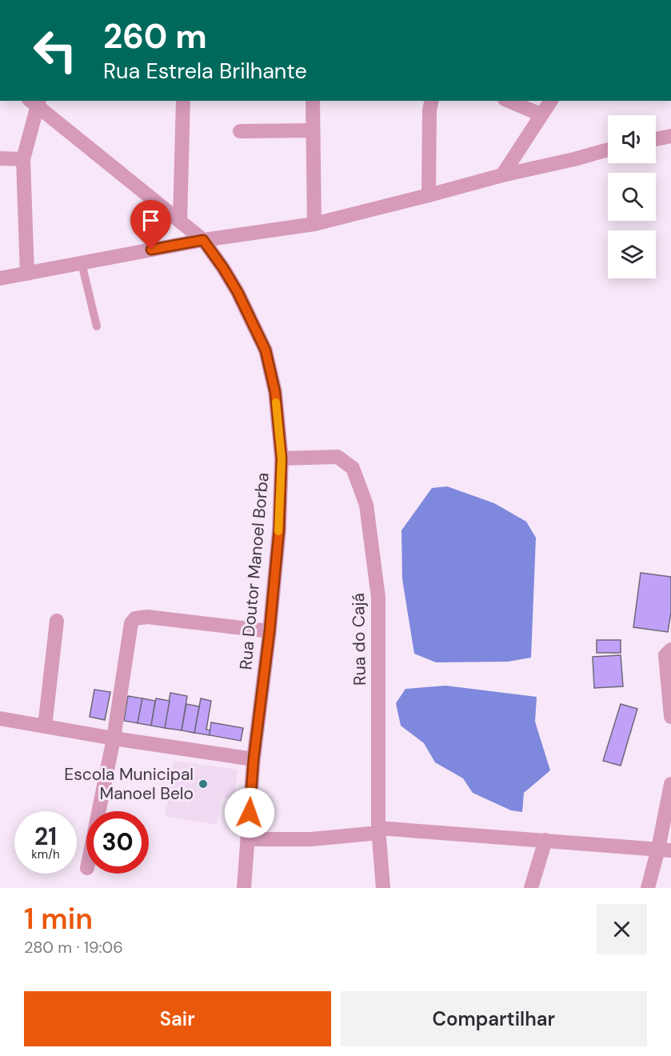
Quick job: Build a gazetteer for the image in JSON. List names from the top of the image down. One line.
{"streets":{"street":["Rua Doutor Manoel Borba","Rua do Cajá"]},"crossings":[["Rua Doutor Manoel Borba","Rua do Cajá"]],"places":["Escola Municipal Manoel Belo"],"page":{"turn":["260 m","Rua Estrela Brilhante"],"speed":"21 km/h","limit":"30","heading":["1 min","280 m · 19:06"],"buttons":["Sair","Compartilhar"]}}
